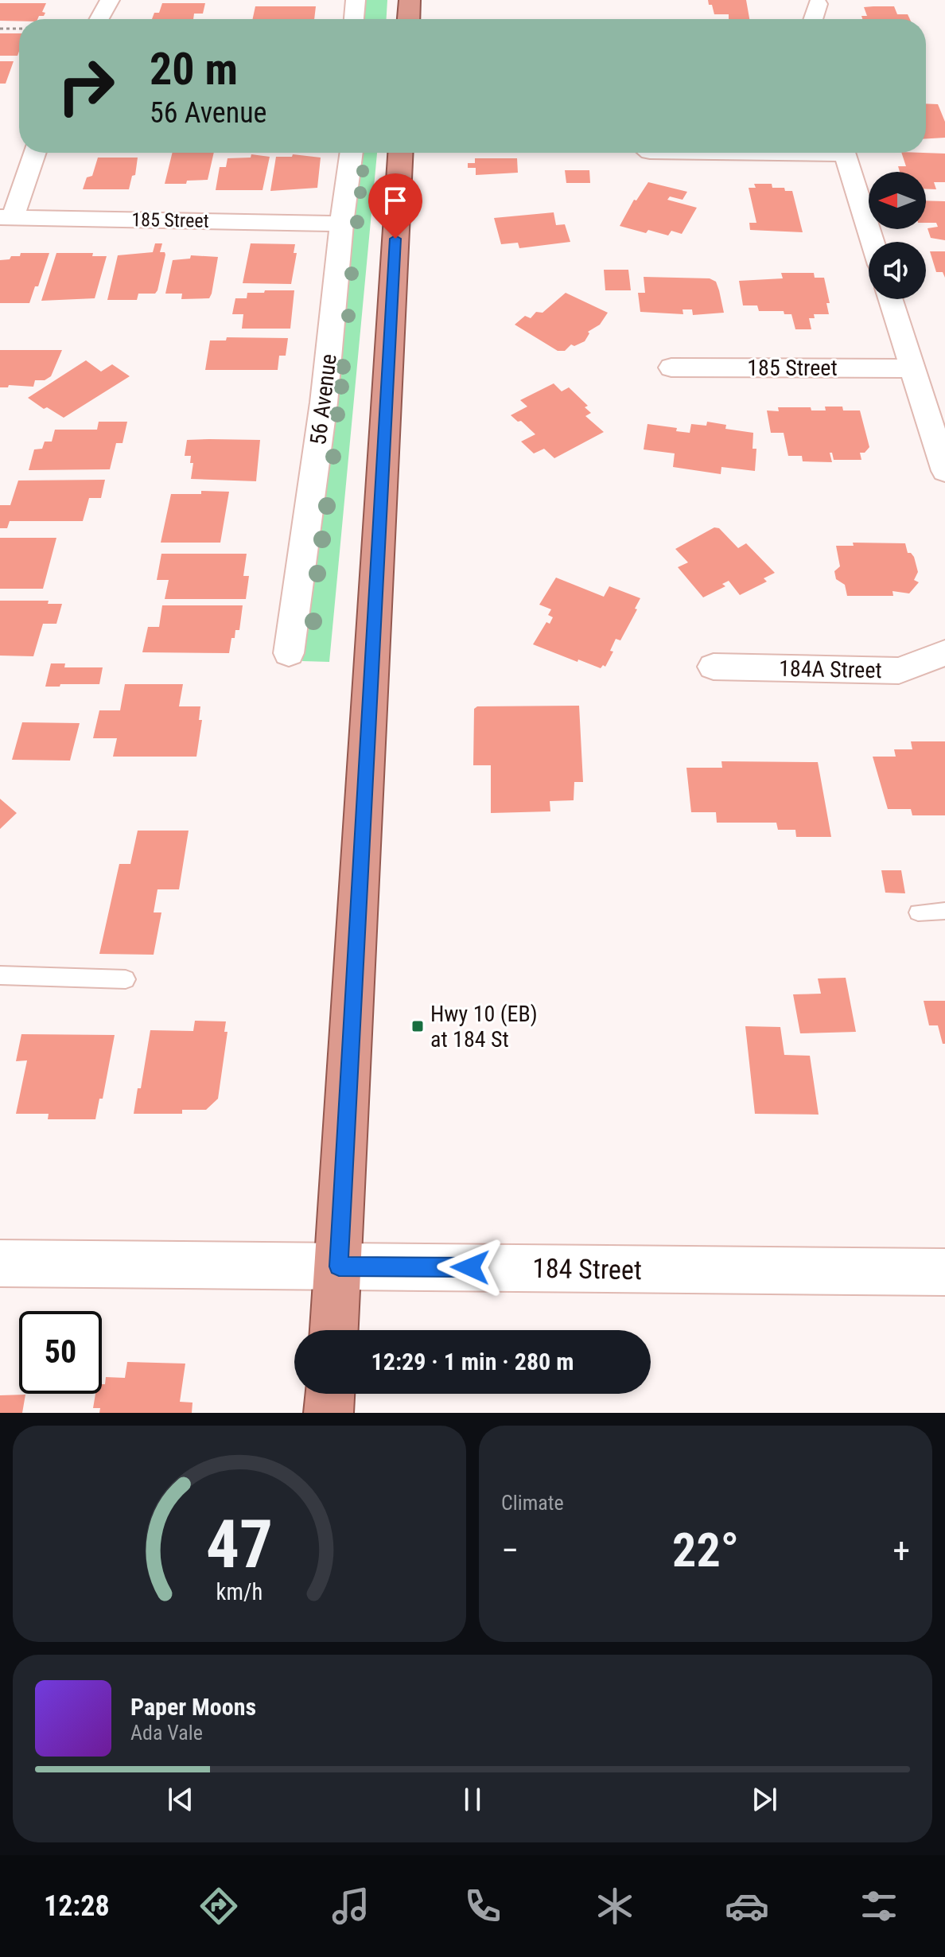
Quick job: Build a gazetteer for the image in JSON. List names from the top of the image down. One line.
{"streets":{"main road":["184 Street"],"street":["185 Street","56 Avenue","184A Street"]},"crossings":[["185 Street","56 Avenue"]],"places":{"transit":["Hwy 10 (EB) at 184 St"]},"north":"left","page":{"turn":["20 m","56 Avenue"],"limit":"50","trip":"12:29 · 1 min · 280 m","tile":"Climate","heat":["−","22°","+"],"song":["Paper Moons","Ada Vale"],"tabs":"12:28","gauge":["47","km/h"]}}
